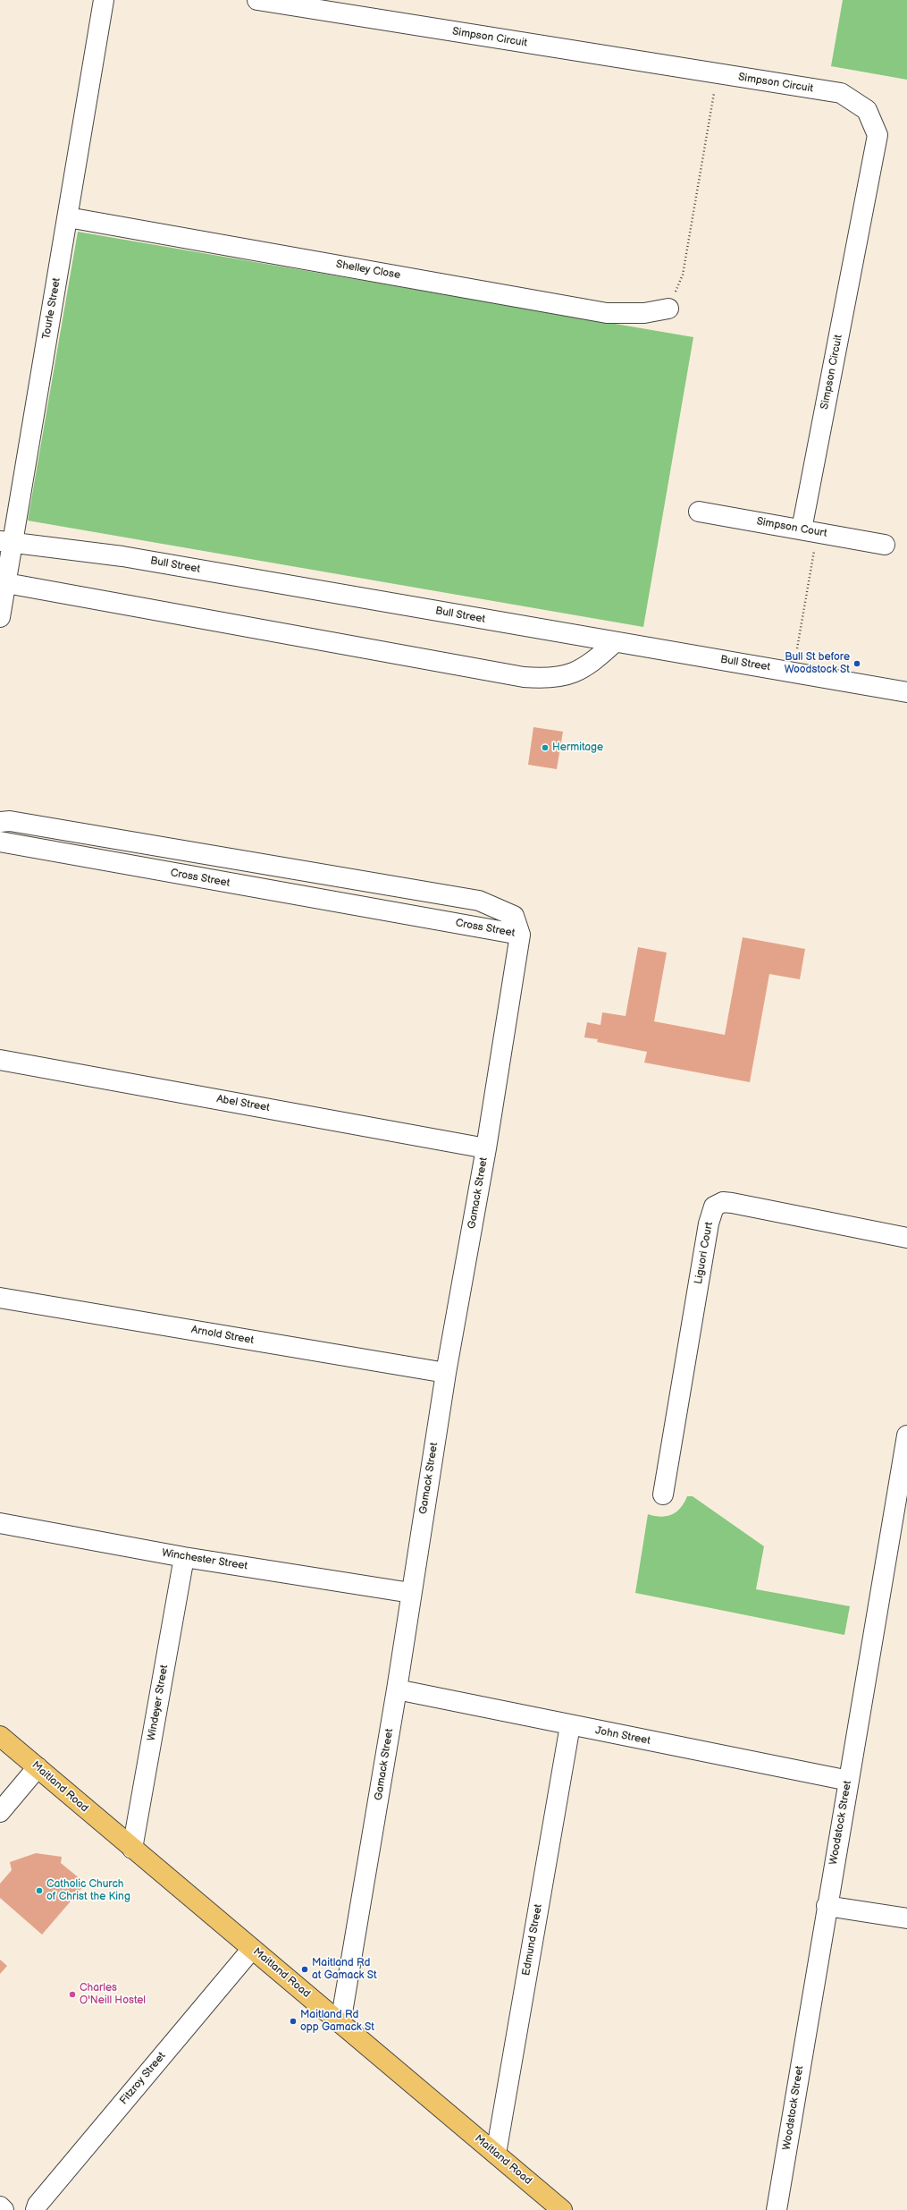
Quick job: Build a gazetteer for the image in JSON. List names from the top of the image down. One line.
{"streets":{"main road":["Maitland Road"],"street":["Simpson Circuit","Shelley Close","Tourle Street","Simpson Court","Bull Street","Cross Street","Abel Street","Gamack Street","Liguori Court","Arnold Street","Winchester Street","Windeyer Street","John Street","Woodstock Street","Edmund Street","Fitzroy Street"]},"crossings":[["Simpson Circuit","Simpson Court"],["Shelley Close","Tourle Street"],["Tourle Street","Bull Street"],["Cross Street","Gamack Street"],["Abel Street","Gamack Street"],["Gamack Street","Arnold Street"],["Gamack Street","Winchester Street"],["Gamack Street","John Street"],["Gamack Street","Maitland Road"],["Winchester Street","Windeyer Street"],["Windeyer Street","Maitland Road"],["John Street","Woodstock Street"],["John Street","Edmund Street"],["Maitland Road","Edmund Street"],["Maitland Road","Fitzroy Street"]],"places":["Bull St before Woodstock St","Hermitage","Catholic Church of Christ the King","Maitland Rd at Gamack St","Charles O'Neill Hostel","Maitland Rd opp Gamack St"]}
